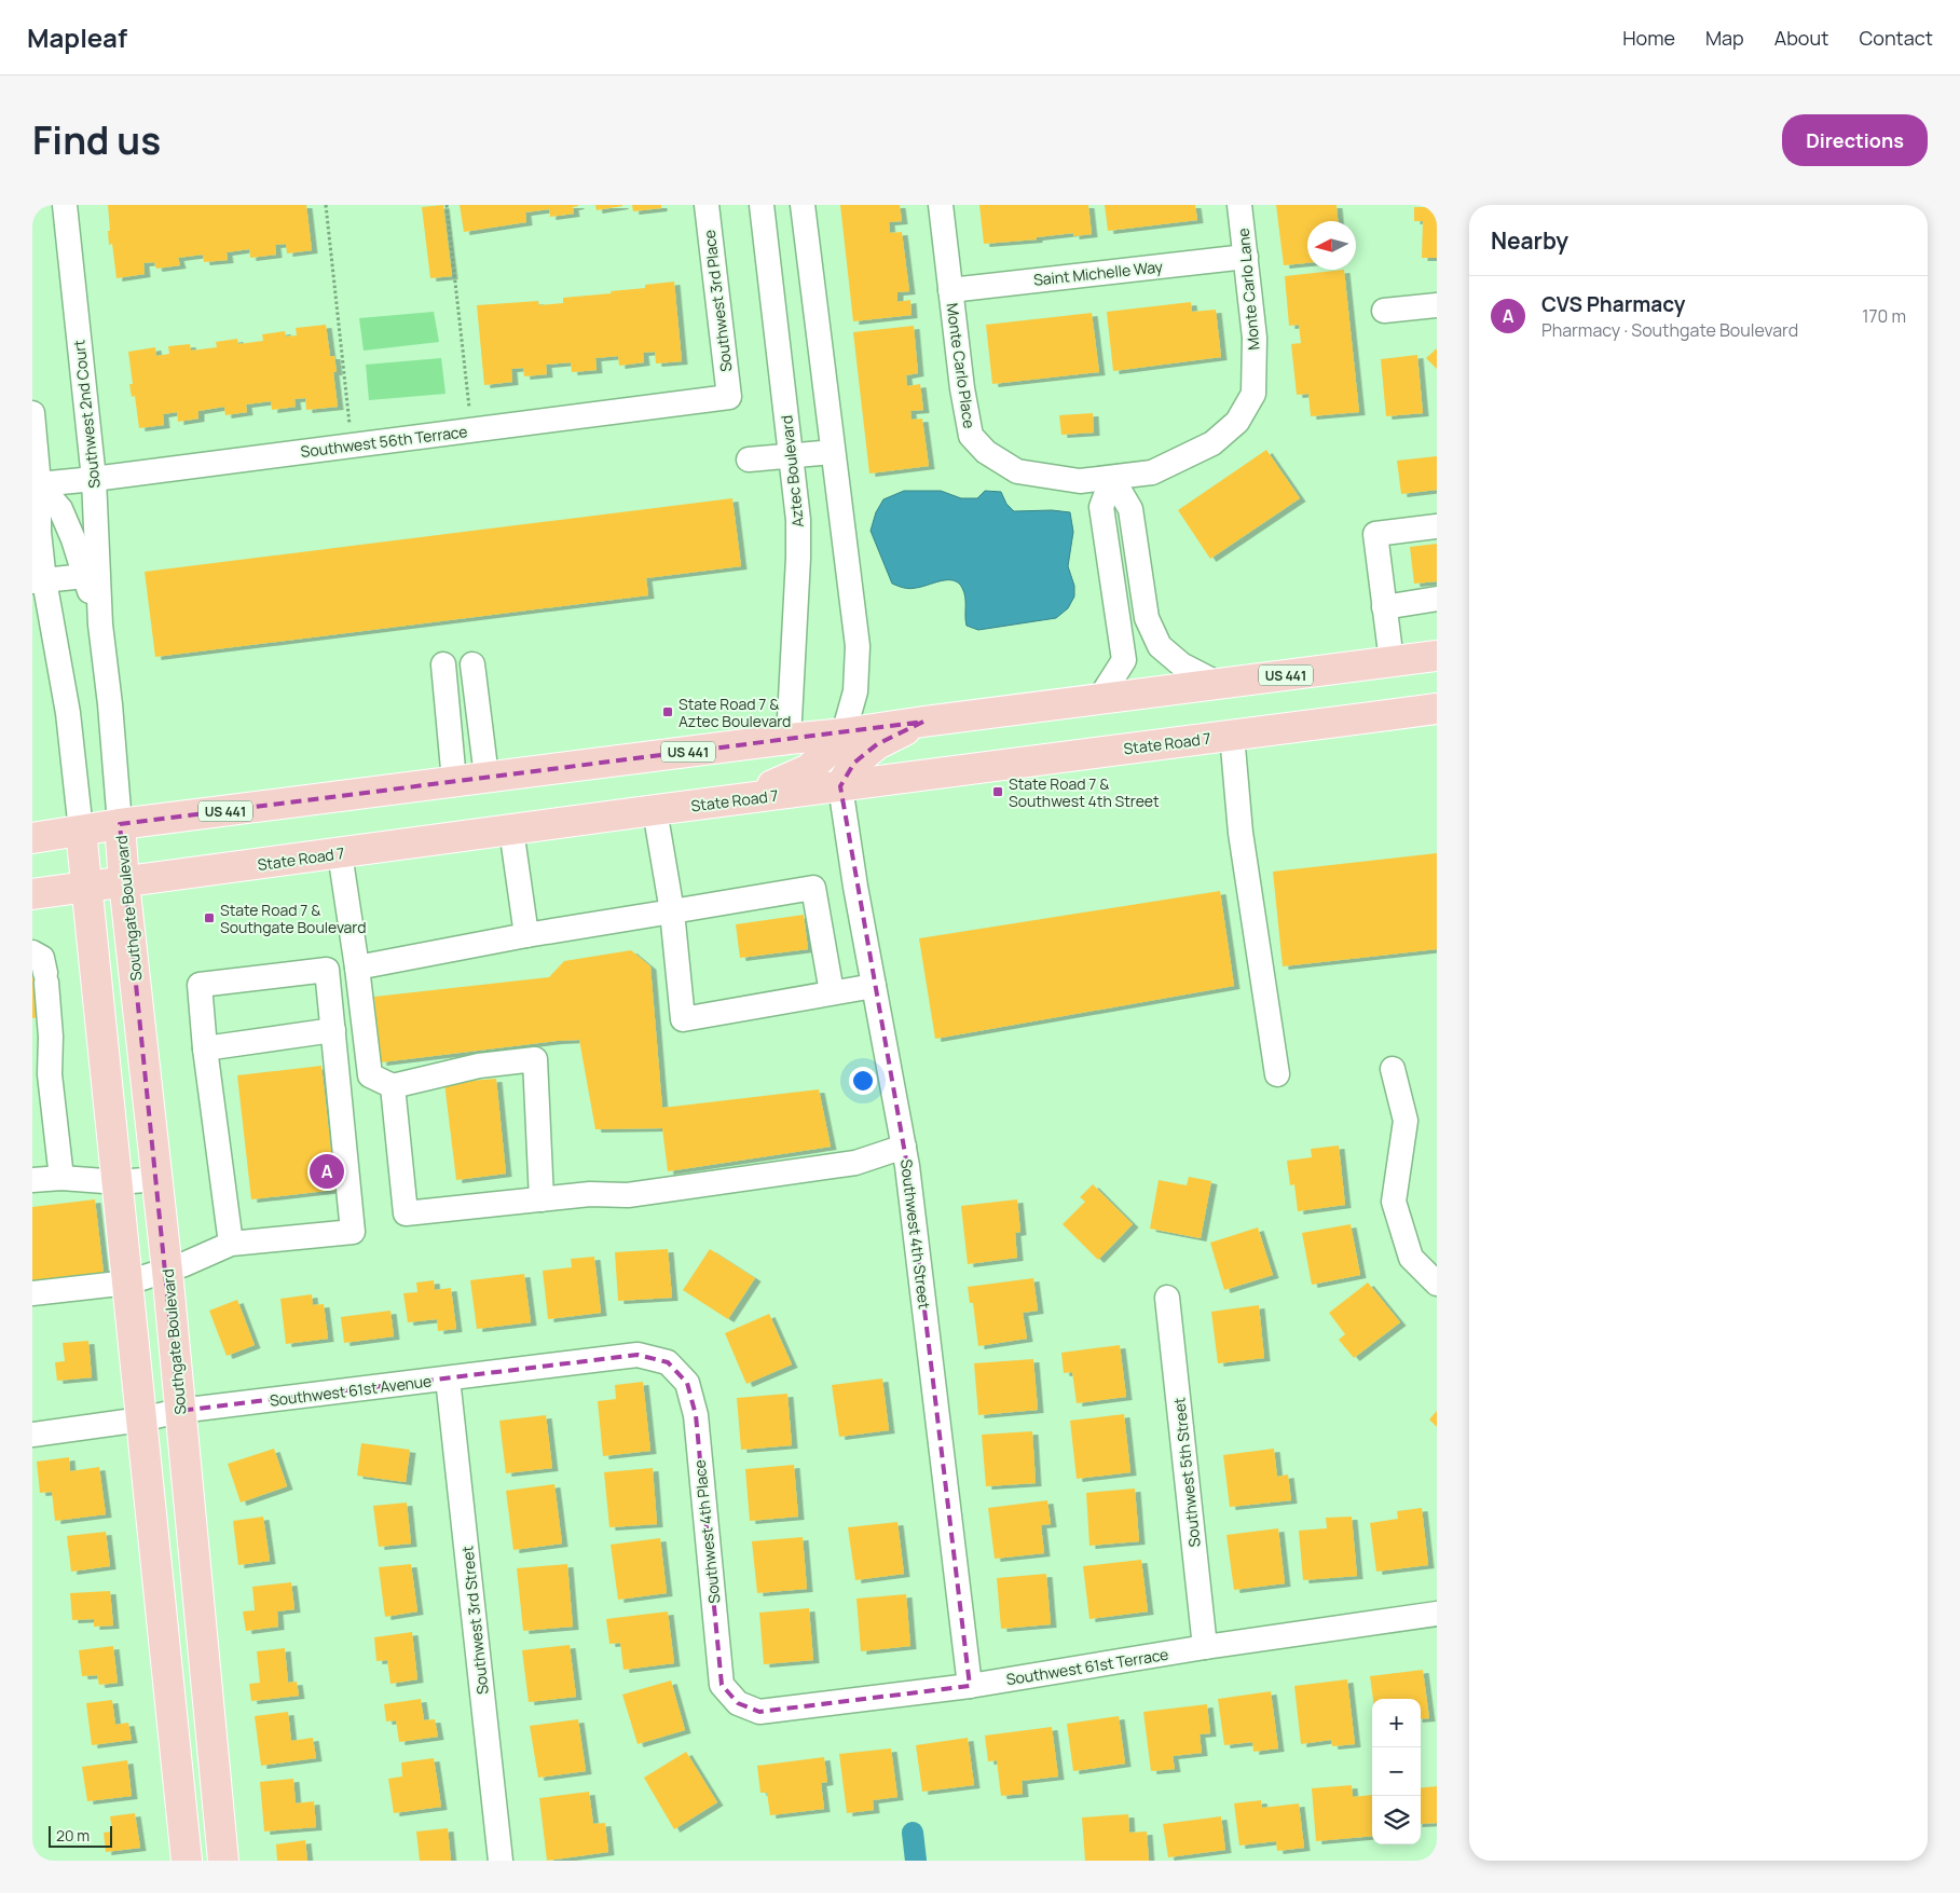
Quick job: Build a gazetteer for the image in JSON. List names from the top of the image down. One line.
{"streets":{"main road":["US 441","State Road 7","Southgate Boulevard"],"street":["Saint Michelle Way","Monte Carlo Lane","Southwest 3rd Place","Monte Carlo Place","Southwest 2nd Court","Southwest 56th Terrace","Aztec Boulevard","Southwest 4th Street","Southwest 61st Avenue","Southwest 5th Street","Southwest 4th Place","Southwest 3rd Street","Southwest 61st Terrace"]},"crossings":[["Saint Michelle Way","Monte Carlo Lane"],["Saint Michelle Way","Monte Carlo Place"],["Monte Carlo Lane","Monte Carlo Place"],["Southwest 3rd Place","Southwest 56th Terrace"],["Southwest 2nd Court","Southwest 56th Terrace"],["Southwest 2nd Court","US 441"],["Southwest 2nd Court","Southgate Boulevard"],["Aztec Boulevard","US 441"],["US 441","Southgate Boulevard"],["State Road 7","Southgate Boulevard"],["State Road 7","Southwest 4th Street"],["Southgate Boulevard","Southwest 61st Avenue"],["Southwest 4th Street","Southwest 61st Terrace"],["Southwest 61st Avenue","Southwest 4th Place"],["Southwest 61st Avenue","Southwest 3rd Street"],["Southwest 5th Street","Southwest 61st Terrace"],["Southwest 4th Place","Southwest 61st Terrace"]],"places":{"transit":["State Road 7 & Aztec Boulevard","State Road 7 & Southwest 4th Street","State Road 7 & Southgate Boulevard"]},"scale_bar":"20 m","north":"left","page":{"header":"Mapleaf","nav":["Home","Map","About","Contact"],"title":"Find us","buttons":"Directions","heading":"Nearby","list":[{"mark":"A","name":"CVS Pharmacy","note":"Pharmacy · Southgate Boulevard","value":"170 m"}],"pins":"A","map_buttons":["+","−"],"scale":"20 m"}}
